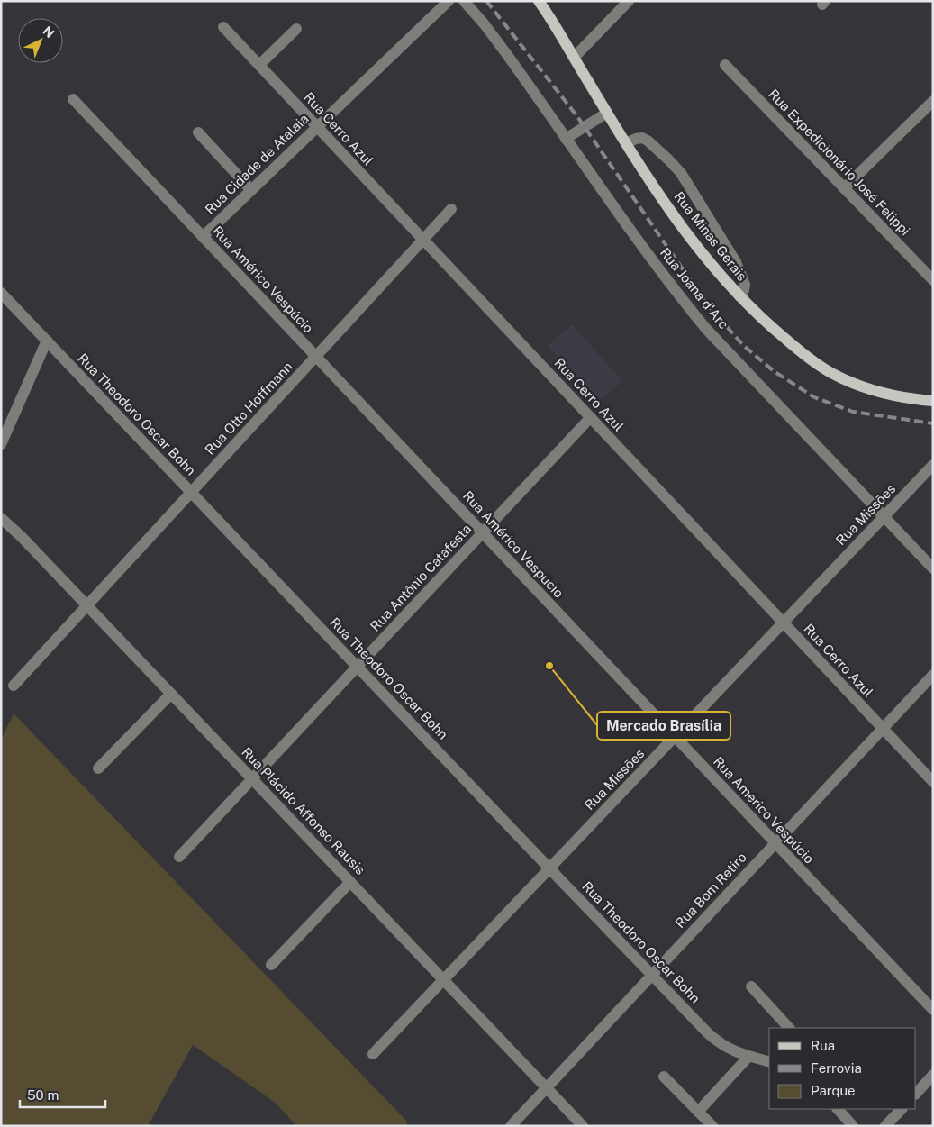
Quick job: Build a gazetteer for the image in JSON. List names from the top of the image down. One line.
{"streets":{"main road":["Rua Minas Gerais"],"street":["Rua Cerro Azul","Rua Expedicionário José Felippi","Rua Cidade de Atalaia","Rua Américo Vespúcio","Rua Joana d'Arc","Rua Otto Hoffmann","Rua Theodoro Oscar Bohn","Rua Missões","Rua Antônio Catafesta","Rua Plácido Affonso Rausis","Rua Bom Retiro"]},"crossings":[["Rua Cerro Azul","Rua Cidade de Atalaia"],["Rua Cerro Azul","Rua Otto Hoffmann"],["Rua Cerro Azul","Rua Missões"],["Rua Cerro Azul","Rua Antônio Catafesta"],["Rua Cerro Azul","Rua Bom Retiro"],["Rua Cidade de Atalaia","Rua Américo Vespúcio"],["Rua Américo Vespúcio","Rua Otto Hoffmann"],["Rua Américo Vespúcio","Rua Missões"],["Rua Américo Vespúcio","Rua Antônio Catafesta"],["Rua Américo Vespúcio","Rua Bom Retiro"],["Rua Joana d'Arc","Rua Missões"],["Rua Otto Hoffmann","Rua Theodoro Oscar Bohn"],["Rua Otto Hoffmann","Rua Plácido Affonso Rausis"],["Rua Theodoro Oscar Bohn","Rua Missões"],["Rua Theodoro Oscar Bohn","Rua Antônio Catafesta"],["Rua Theodoro Oscar Bohn","Rua Bom Retiro"],["Rua Missões","Rua Plácido Affonso Rausis"],["Rua Antônio Catafesta","Rua Plácido Affonso Rausis"],["Rua Plácido Affonso Rausis","Rua Bom Retiro"]],"places":["Mercado Brasília"],"legend":["Rua","Ferrovia","Parque"],"scale_bar":"50 m","north":"top right"}
